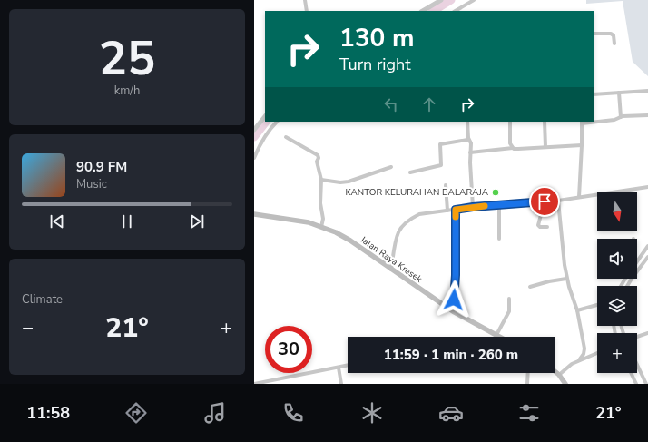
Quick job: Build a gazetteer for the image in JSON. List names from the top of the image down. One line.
{"streets":{"main road":["Jalan Raya Kresek"]},"places":["KANTOR KELURAHAN BALARAJA"],"north":"bottom","page":{"tile":[["25","km/h"],"Climate"],"turn":["130 m","Turn right"],"song":["90.9 FM","Music"],"map_buttons":"+","heat":["−","21°","+"],"limit":"30","trip":"11:59 · 1 min · 260 m","tabs":["11:58","21°"]}}
